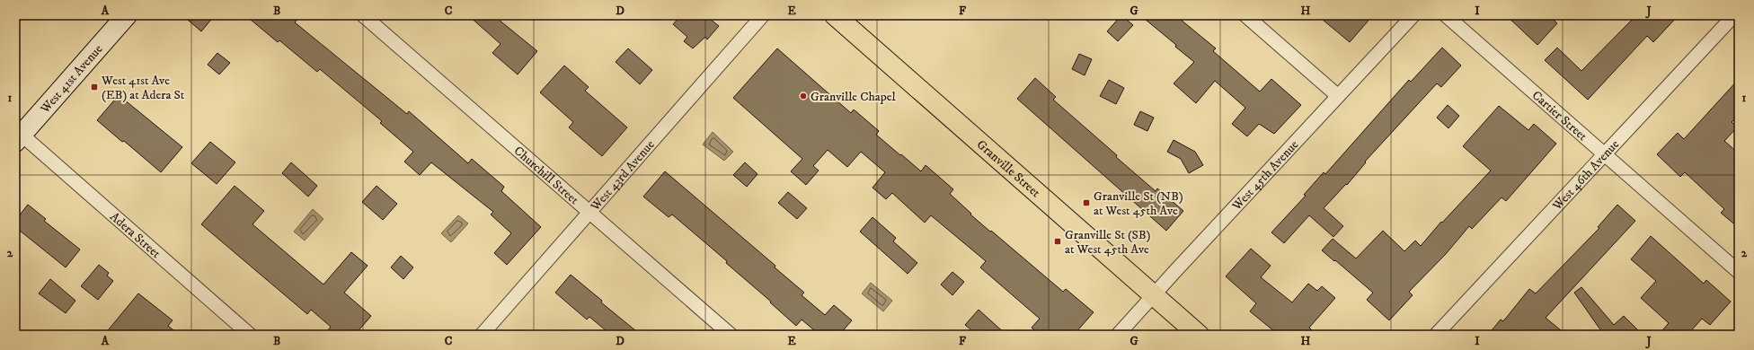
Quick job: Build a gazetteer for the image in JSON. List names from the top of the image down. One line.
{"streets":{"highway":["Granville Street"],"main road":["West 41st Avenue"],"street":["Cartier Street","West 43rd Avenue","West 45th Avenue","Churchill Street","West 46th Avenue","Adera Street"]},"crossings":[["West 41st Avenue","Adera Street"],["Cartier Street","West 46th Avenue"],["Granville Street","West 45th Avenue"],["West 43rd Avenue","Churchill Street"]],"places":{"transit":["West 41st Ave (EB) at Adera St","Granville St (NB) at West 45th Ave","Granville St (SB) at West 45th Ave"],"other":["Granville Chapel"]},"grid":{"columns":["A","B","C","D","E","F","G","H","I","J"],"rows":["1","2"]}}
